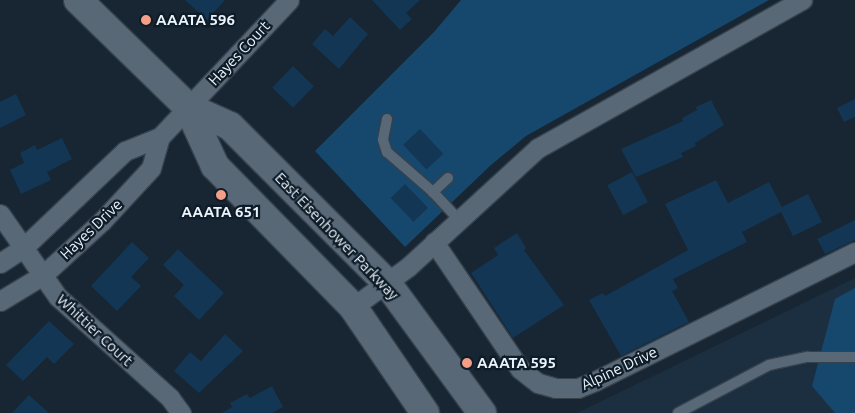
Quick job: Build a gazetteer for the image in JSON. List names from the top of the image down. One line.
{"streets":{"main road":["East Eisenhower Parkway"],"street":["Hayes Court","Hayes Drive","Whittier Court","Alpine Drive"]},"crossings":[["Hayes Court","Hayes Drive"],["Hayes Court","East Eisenhower Parkway"],["Hayes Drive","East Eisenhower Parkway"],["Hayes Drive","Whittier Court"]],"places":["AAATA 596","AAATA 651","AAATA 595"]}
